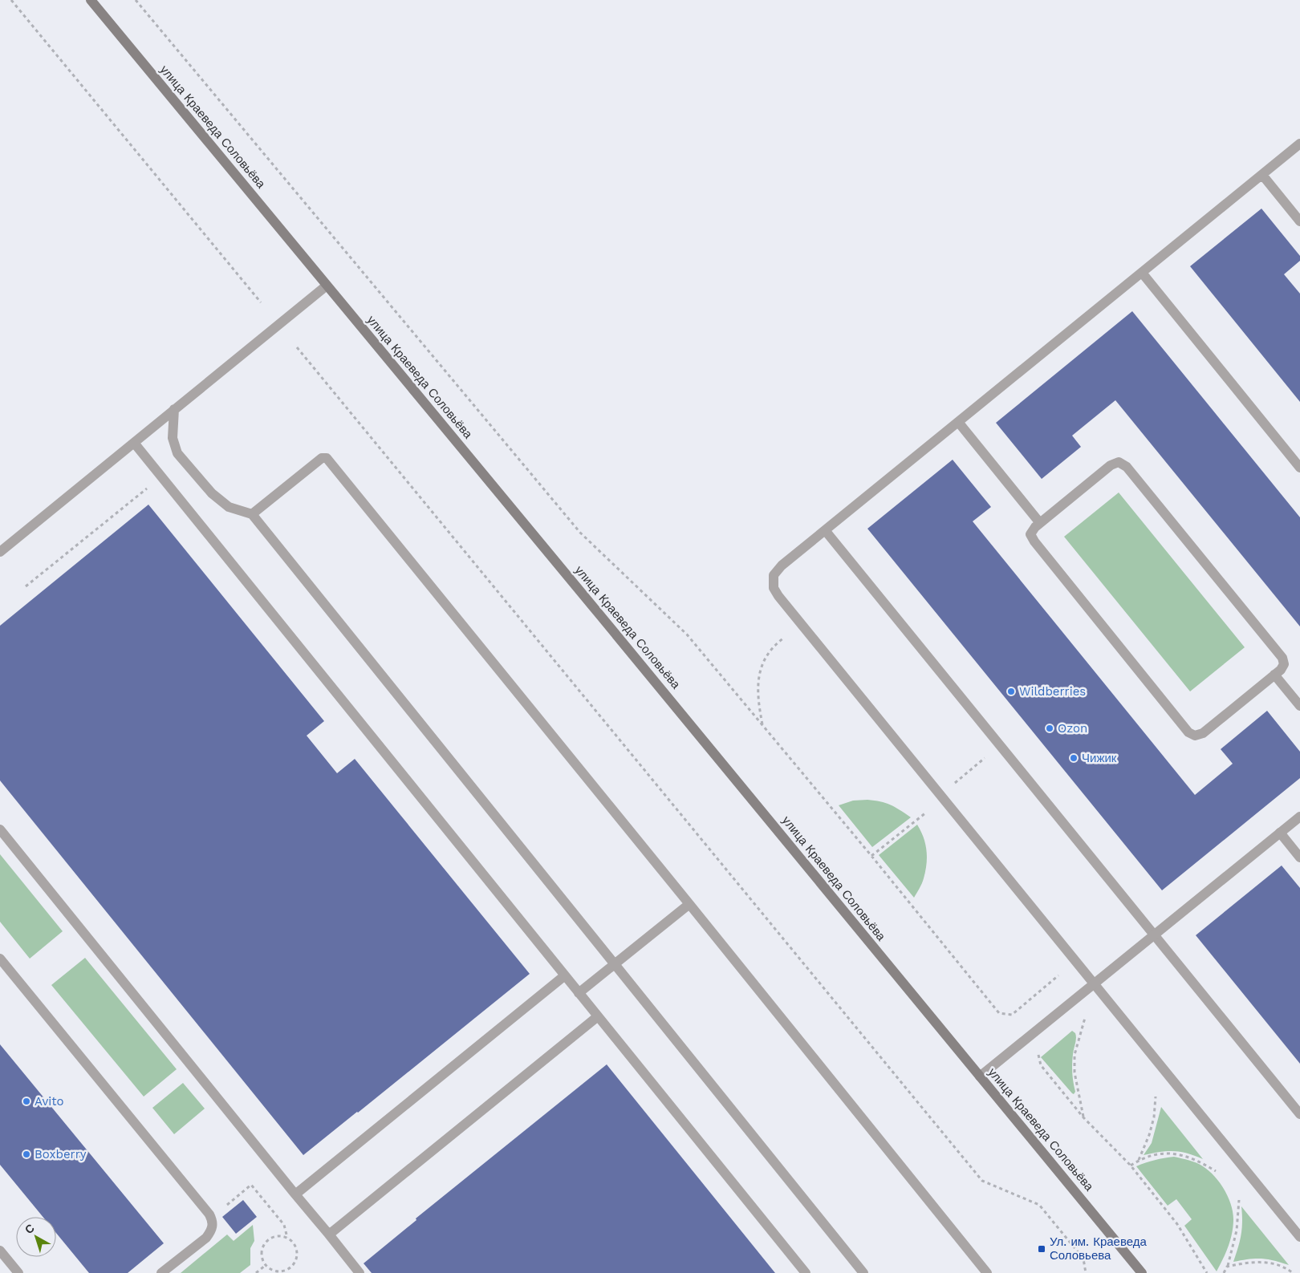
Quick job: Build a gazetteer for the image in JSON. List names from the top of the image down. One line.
{"streets":{"main road":["улица Краеведа Соловьёва"]},"places":{"other":["Wildberries","Ozon","Чижик","Avito","Boxberry"],"transit":["Ул. им. Краеведа Соловьева"]},"north":"top left"}
